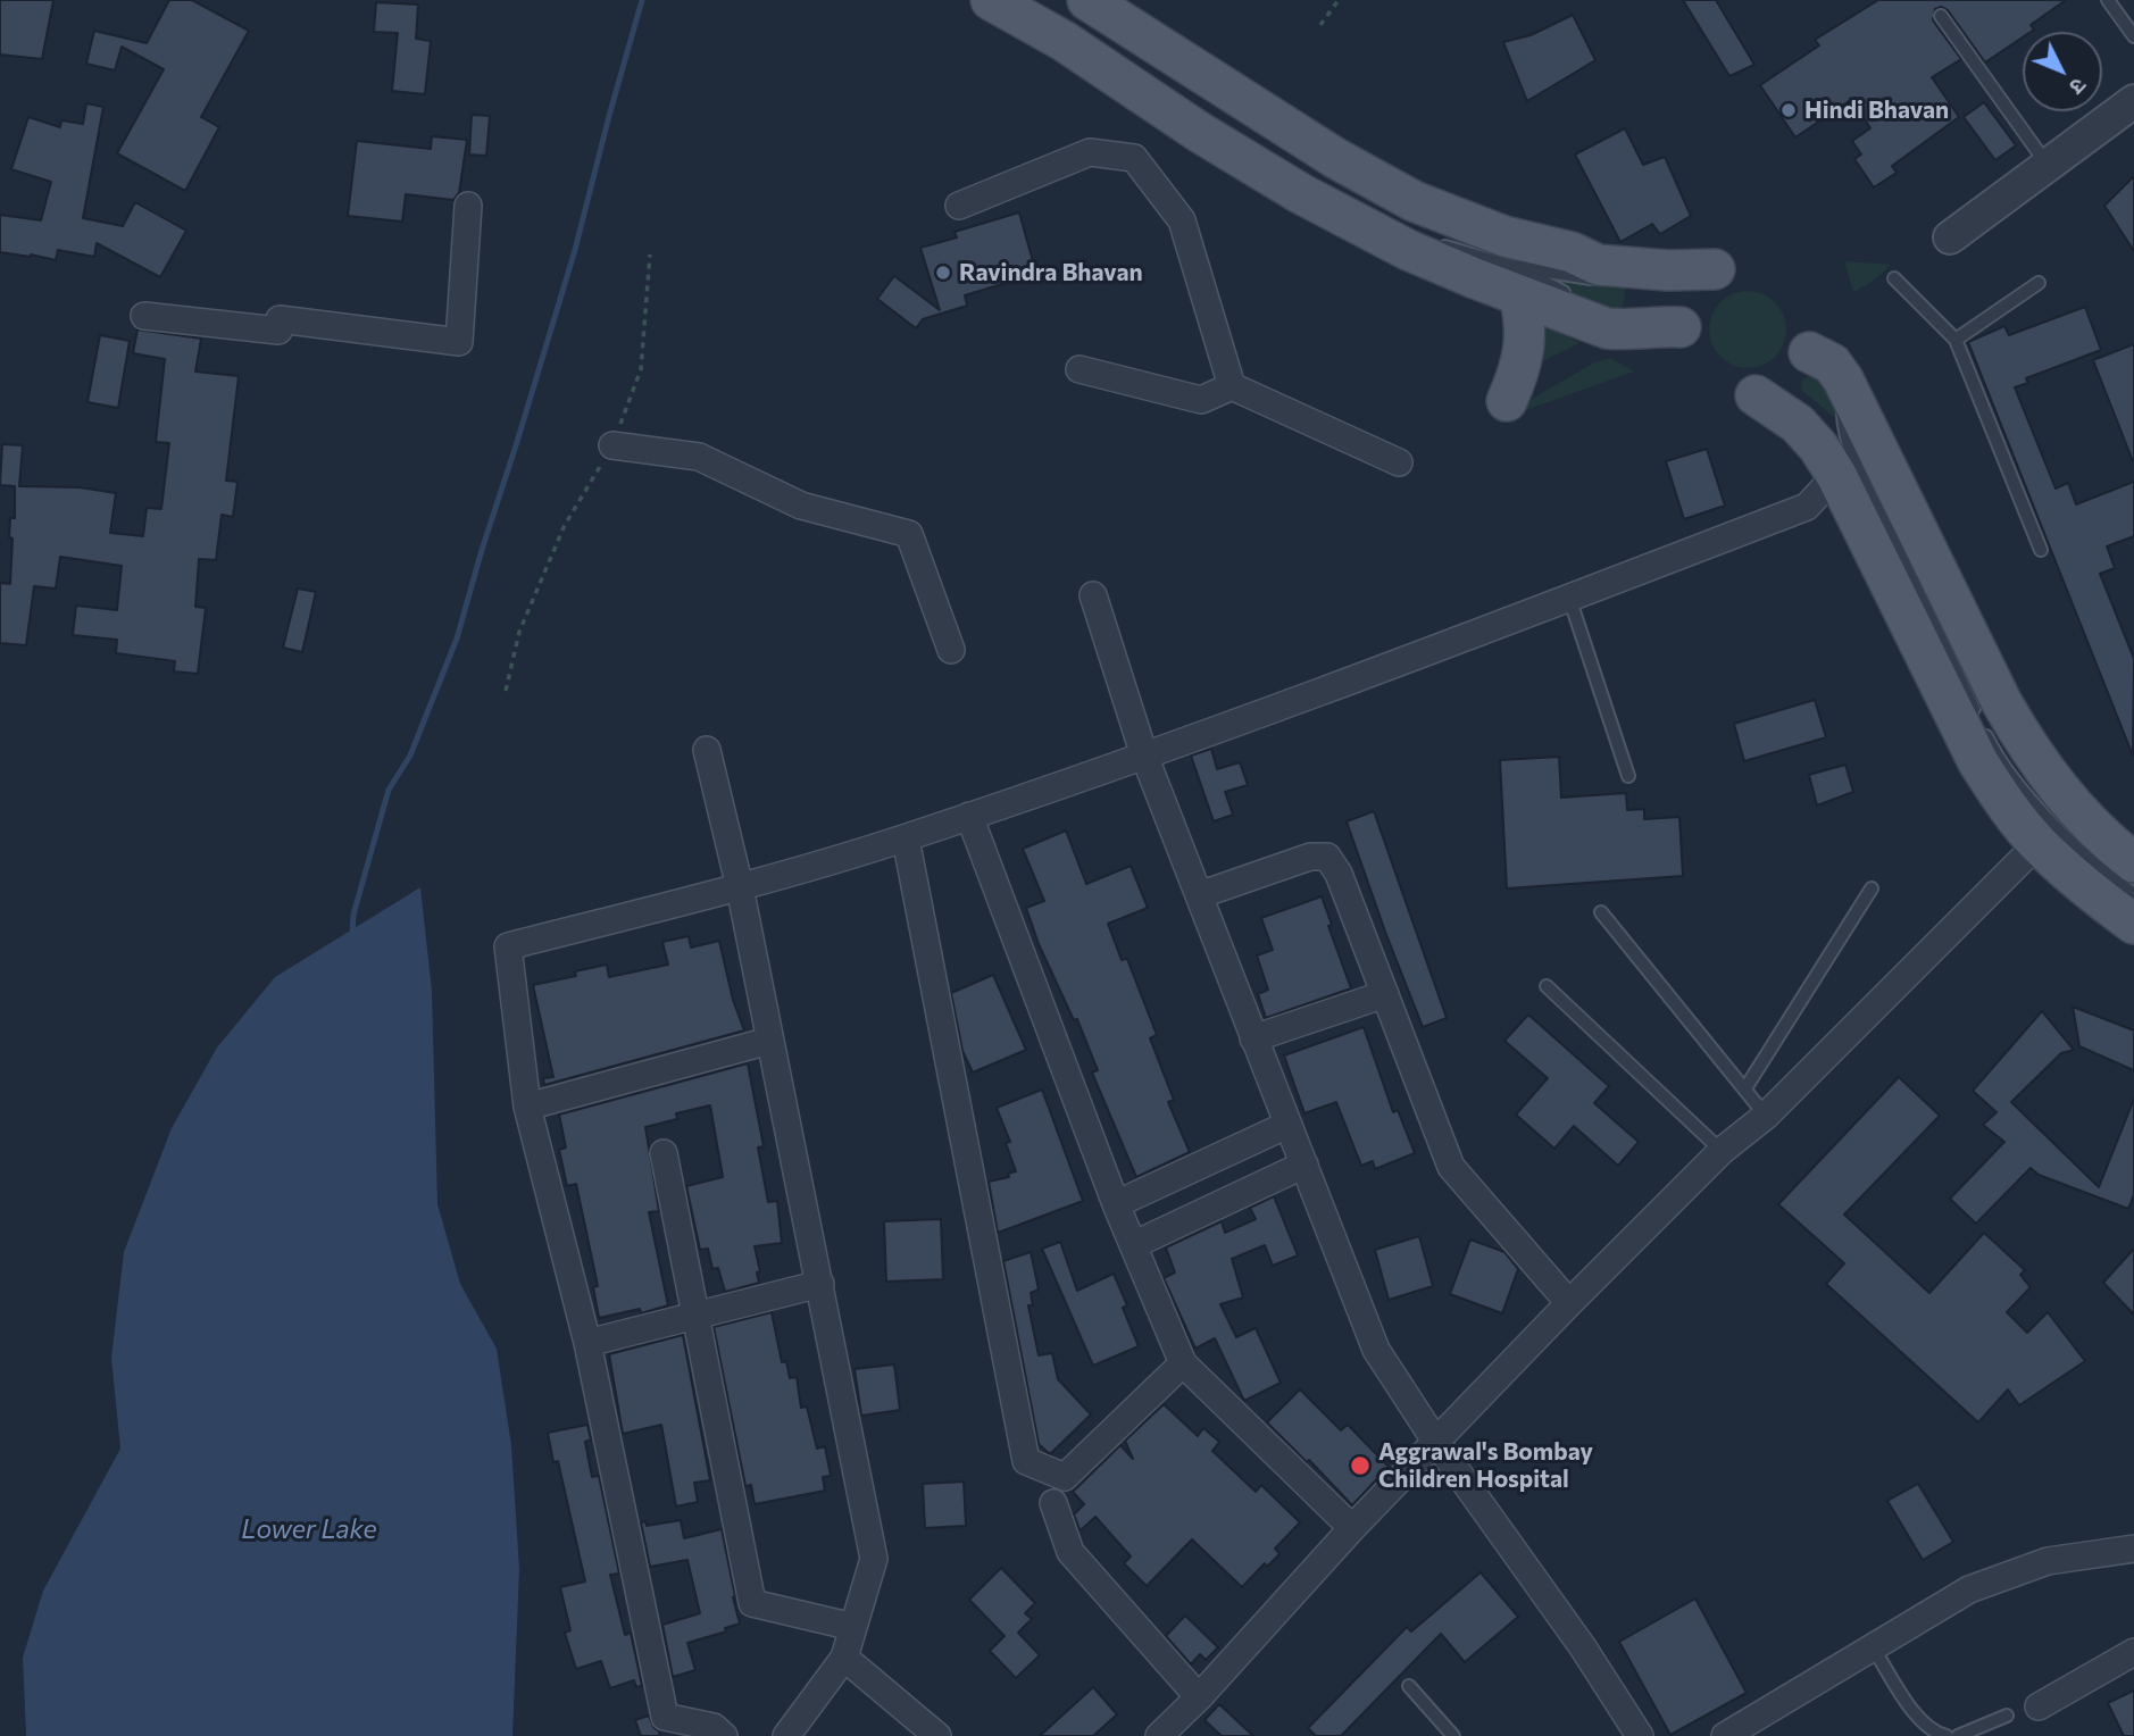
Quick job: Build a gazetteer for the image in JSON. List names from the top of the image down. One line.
{"water":["Lower Lake"],"places":["Hindi Bhavan","Ravindra Bhavan","Aggrawal's Bombay Children Hospital"],"north":"bottom right"}
